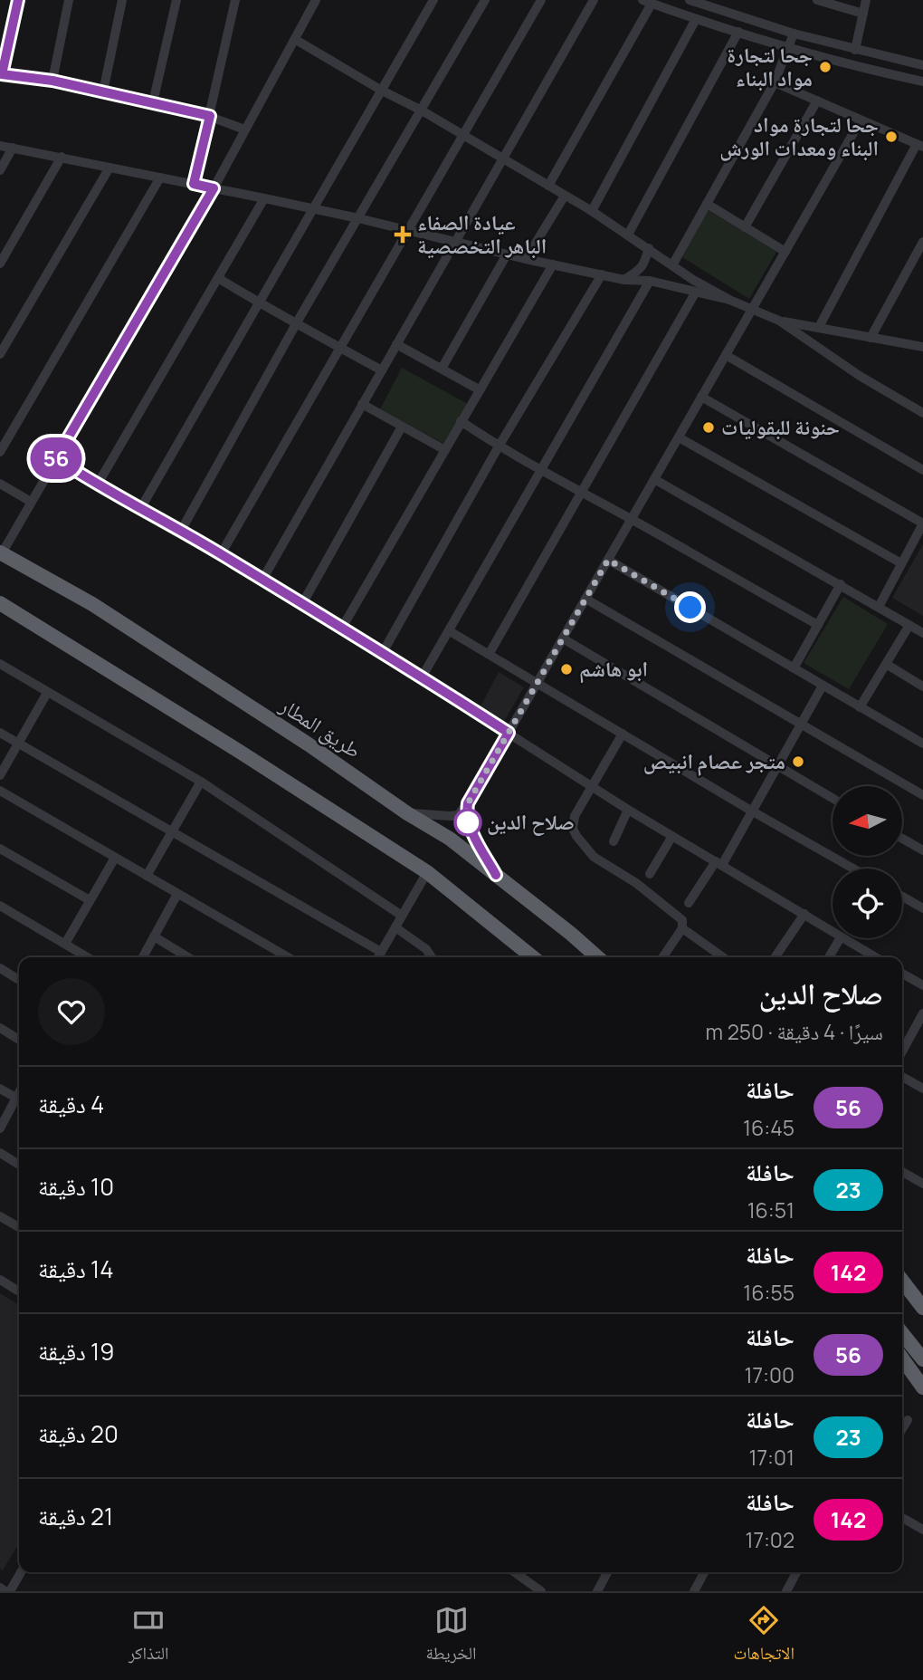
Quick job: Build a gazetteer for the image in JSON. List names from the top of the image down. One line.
{"streets":{"highway":["طريق المطار"]},"places":{"other":["جحا لتجارة مواد البناء","جحا لتجارة مواد البناء ومعدات الورش","حنونة للبقوليات","ابو هاشم","متجر عصام انبيص","صلاح الدين"],"health":["عيادة الصفاء الباهر التخصصية"]},"lines":["bus line 56"],"north":"left","page":{"on_map":"56","heading":["صلاح الدين","سيرًا · 4 دقيقة · 250 m"],"list":[{"mark":"56","name":"حافلة","note":"16:45","value":"4 دقيقة"},{"mark":"23","name":"حافلة","note":"16:51","value":"10 دقيقة"},{"mark":"142","name":"حافلة","note":"16:55","value":"14 دقيقة"},{"mark":"56","name":"حافلة","note":"17:00","value":"19 دقيقة"},{"mark":"23","name":"حافلة","note":"17:01","value":"20 دقيقة"},{"mark":"142","name":"حافلة","note":"17:02","value":"21 دقيقة"}],"tabs":["الاتجاهات","الخريطة","التذاكر"]}}
